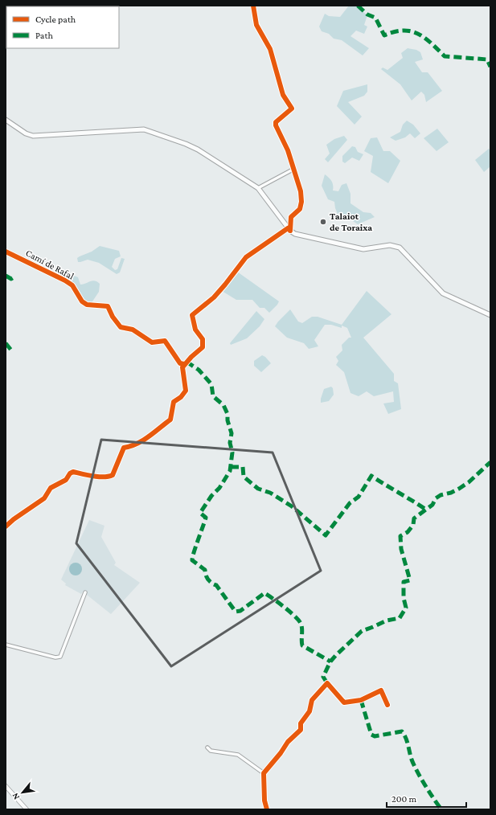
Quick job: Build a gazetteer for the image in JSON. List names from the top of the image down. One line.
{"streets":{"street":["Camí de Rafal"]},"places":["Talaiot de Toraixa"],"legend":["Cycle path","Path"],"scale_bar":"200 m","north":"bottom left"}
